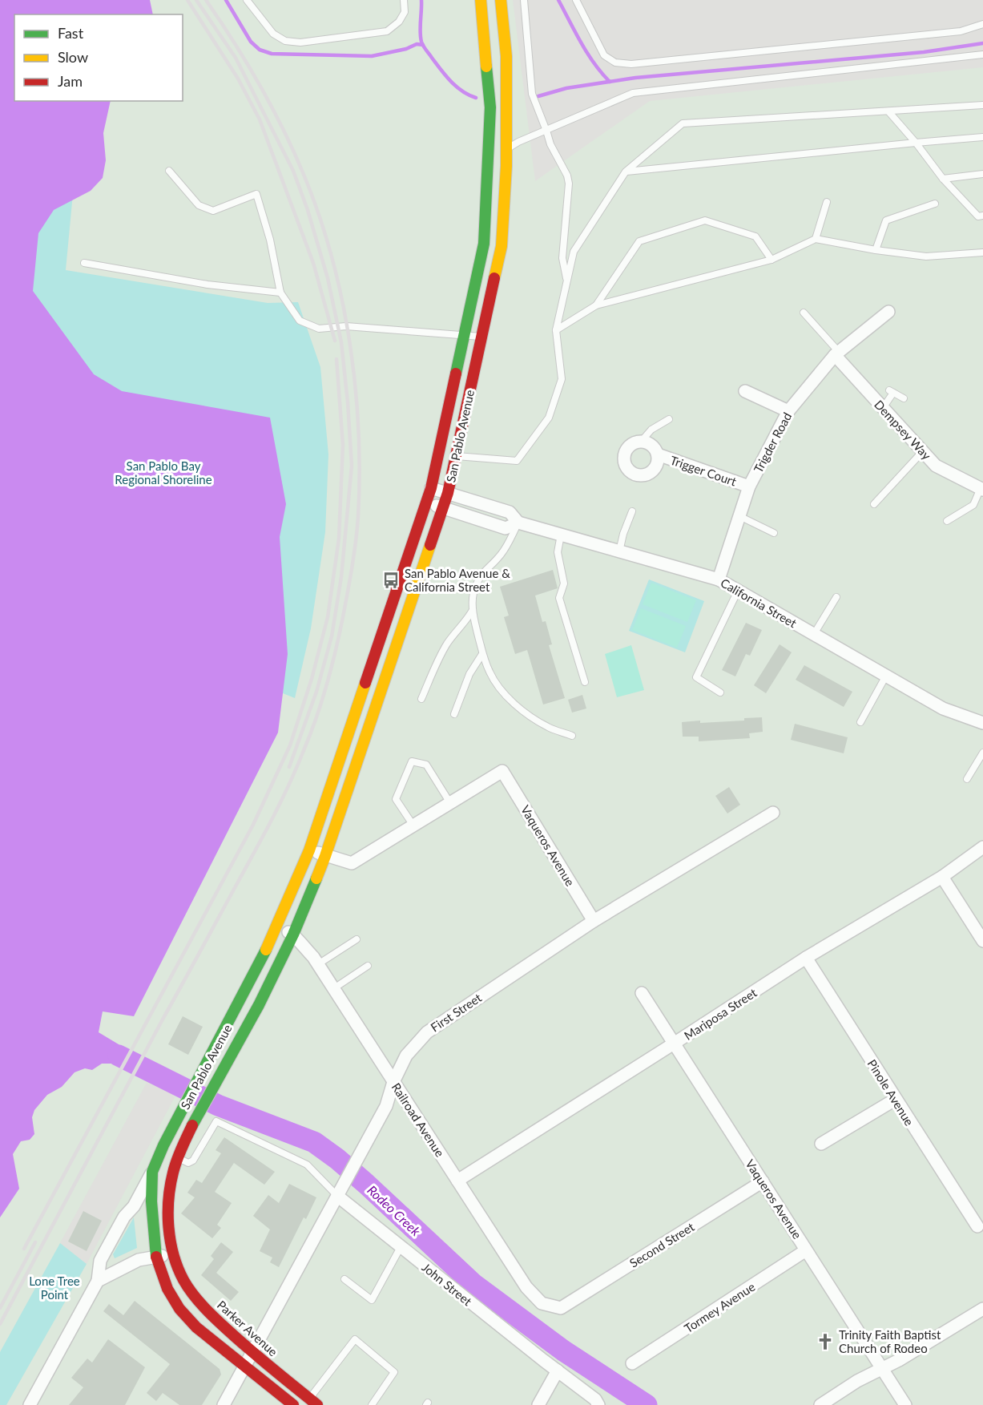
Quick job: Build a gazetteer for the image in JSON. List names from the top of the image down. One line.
{"streets":{"main road":["San Pablo Avenue","Parker Avenue"],"street":["Dempsey Way","Trigder Road","Trigger Court","California Street","Vaqueros Avenue","First Street","Mariposa Street","Pinole Avenue","Railroad Avenue","Second Street","John Street","Tormey Avenue"]},"crossings":[["Dempsey Way","Trigder Road"],["San Pablo Avenue","California Street"],["San Pablo Avenue","Railroad Avenue"],["San Pablo Avenue","Parker Avenue"],["Trigder Road","Trigger Court"],["Trigder Road","California Street"],["Vaqueros Avenue","First Street"],["Vaqueros Avenue","Mariposa Street"],["Vaqueros Avenue","Second Street"],["Vaqueros Avenue","Tormey Avenue"],["First Street","Railroad Avenue"],["First Street","John Street"],["First Street","Parker Avenue"],["Mariposa Street","Pinole Avenue"],["Mariposa Street","Railroad Avenue"],["Railroad Avenue","Second Street"]],"water":["Rodeo Creek"],"parks":["San Pablo Bay Regional Shoreline","Lone Tree Point"],"places":{"bus stop":["San Pablo Avenue & California Street"],"church":["Trinity Faith Baptist Church of Rodeo"]},"legend":["Fast","Slow","Jam"]}
